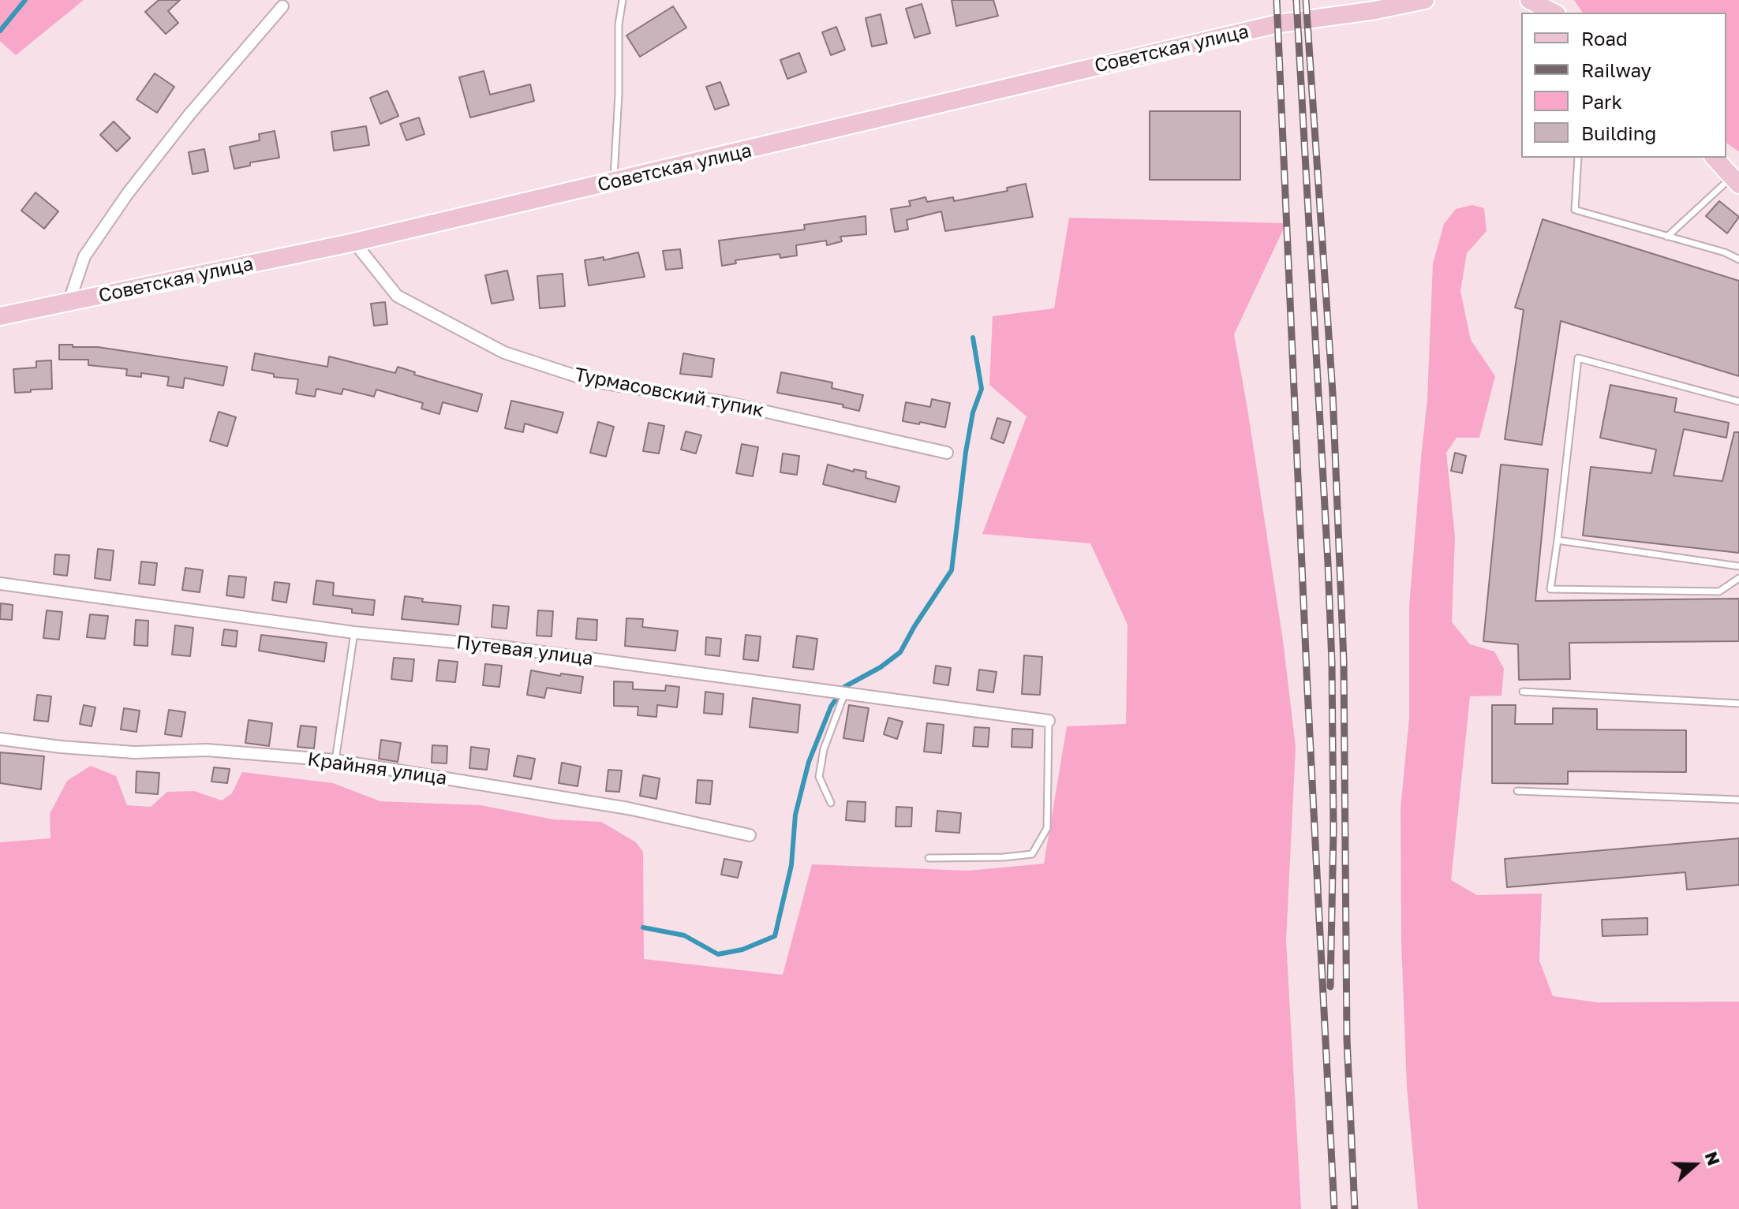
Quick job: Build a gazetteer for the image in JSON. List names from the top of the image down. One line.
{"streets":{"main road":["Советская улица"],"street":["Турмасовский тупик","Путевая улица","Крайняя улица"]},"crossings":[["Советская улица","Турмасовский тупик"]],"legend":["Road","Railway","Park","Building"],"north":"right"}
